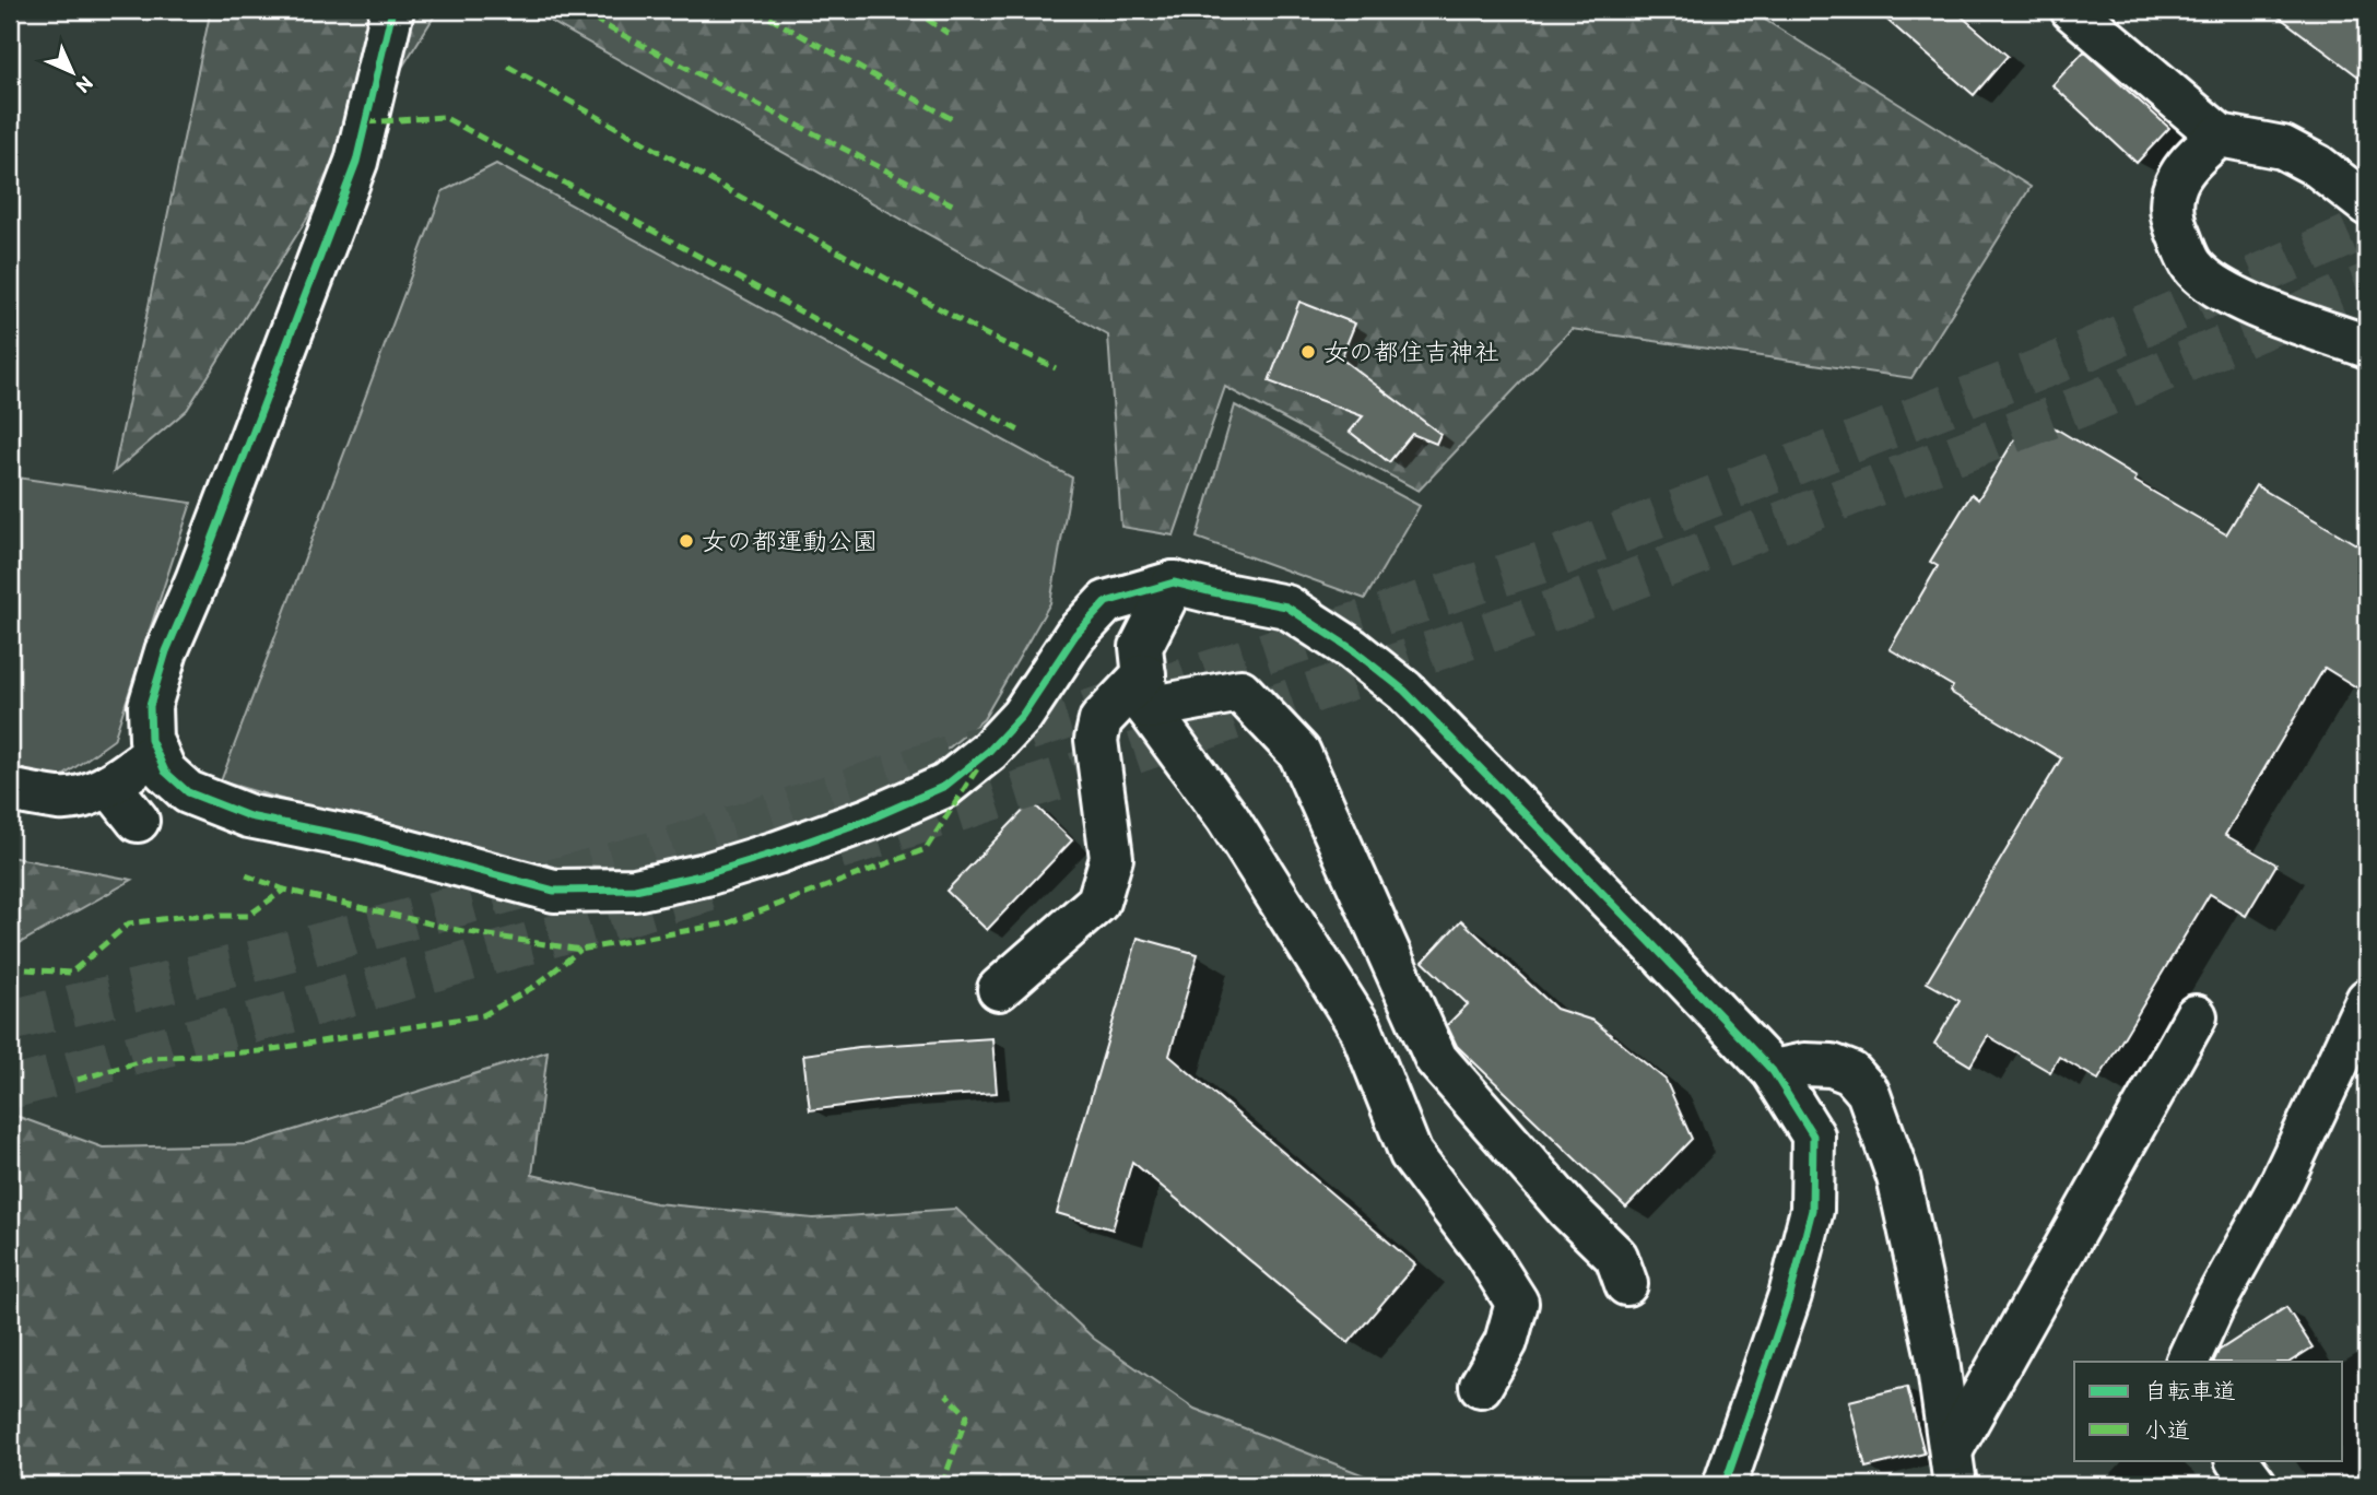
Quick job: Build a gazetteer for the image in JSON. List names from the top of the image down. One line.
{"places":["女の都住吉神社","女の都運動公園"],"legend":["自転車道","小道"],"north":"bottom right"}
